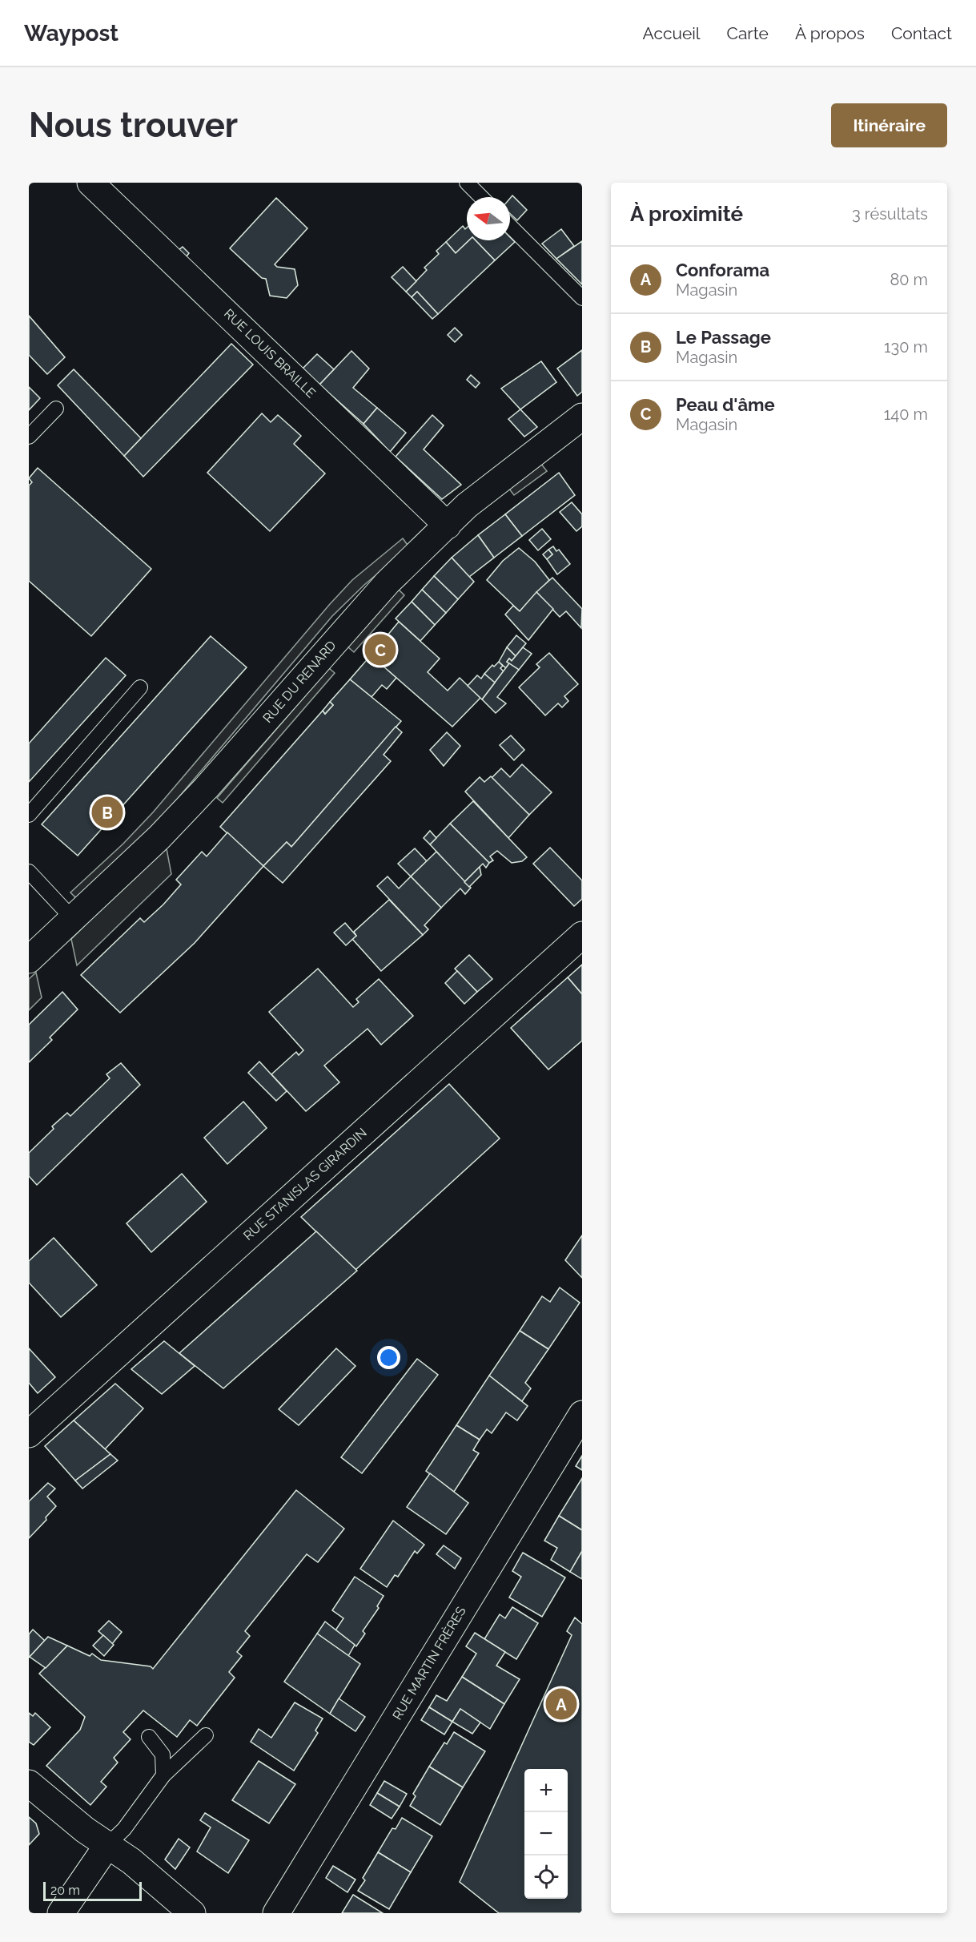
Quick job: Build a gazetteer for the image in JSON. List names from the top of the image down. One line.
{"streets":{"street":["RUE LOUIS BRAILLE","RUE DU RENARD","RUE STANISLAS GIRARDIN","RUE MARTIN FRÈRES"]},"crossings":[["RUE LOUIS BRAILLE","RUE DU RENARD"]],"scale_bar":"20 m","north":"left","page":{"header":"Waypost","nav":["Accueil","Carte","À propos","Contact"],"buttons":"Itinéraire","title":"Nous trouver","heading":["À proximité","3 résultats"],"list":[{"mark":"A","name":"Conforama","note":"Magasin","value":"80 m"},{"mark":"B","name":"Le Passage","note":"Magasin","value":"130 m"},{"mark":"C","name":"Peau d'âme","note":"Magasin","value":"140 m"}],"pins":["C","B","A"],"map_buttons":["+","−"],"scale":"20 m"}}
